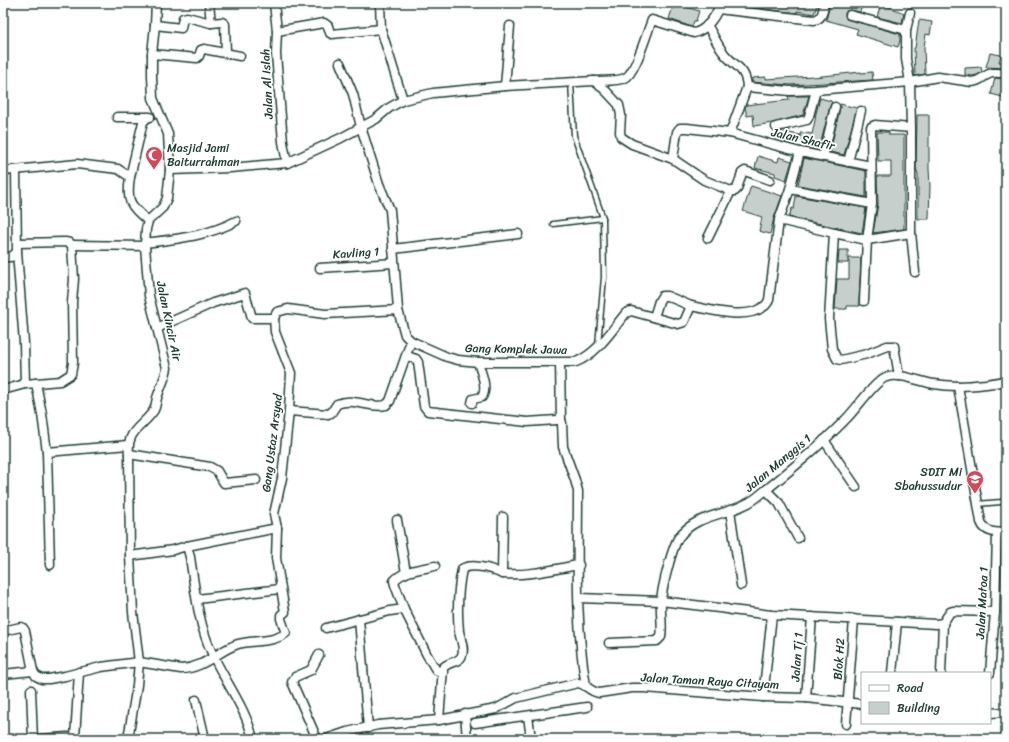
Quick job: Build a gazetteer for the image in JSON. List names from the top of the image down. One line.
{"streets":{"street":["Jalan Al Islah","Jalan Shafir","Kavling 1","Jalan Kincir Air","Gang Komplek Jawa","Gang Ustaz Arsyad","Jalan Manggis 1","Jalan Matoa 1","Jalan Tj 1","Blok H2","Jalan Taman Raya Citayam"]},"crossings":[["Jalan Tj 1","Jalan Taman Raya Citayam"],["Blok H2","Jalan Taman Raya Citayam"]],"places":{"mosque":["Masjid Jami Baiturrahman"],"school or university":["SDIT Mi Sbahussudur"]},"legend":["Road","Building"]}
